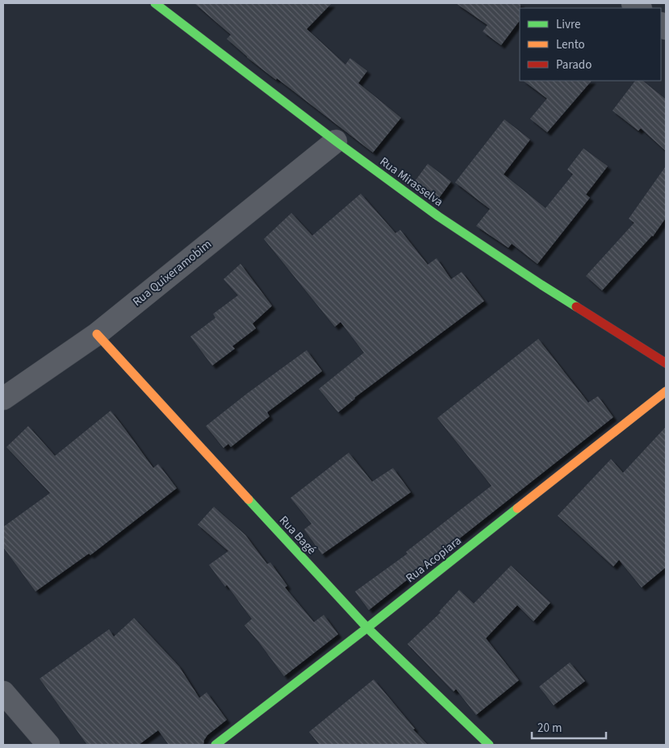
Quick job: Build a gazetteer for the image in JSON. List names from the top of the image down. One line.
{"streets":{"street":["Rua Mirasselva","Rua Quixeramobim","Rua Bagé","Rua Acopiara"]},"crossings":[["Rua Mirasselva","Rua Quixeramobim"],["Rua Quixeramobim","Rua Bagé"],["Rua Bagé","Rua Acopiara"]],"legend":["Livre","Lento","Parado"],"scale_bar":"20 m"}
